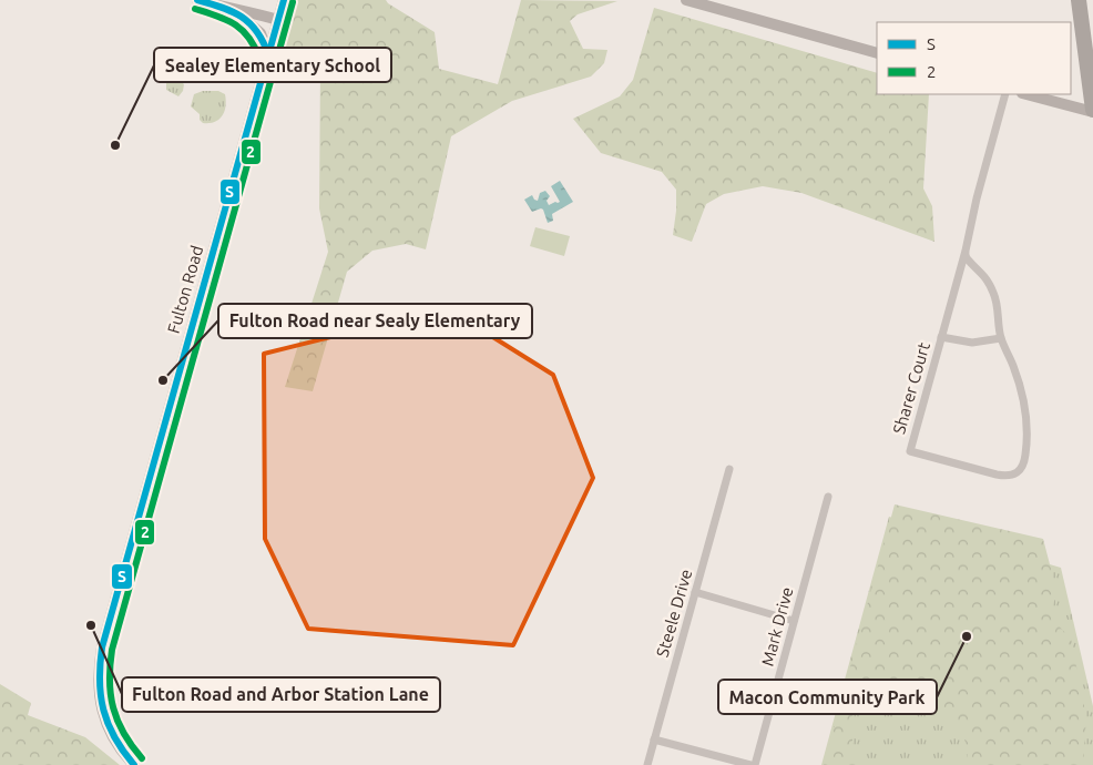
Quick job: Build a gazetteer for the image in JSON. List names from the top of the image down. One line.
{"streets":{"street":["Fulton Road","Sharer Court","Steele Drive","Mark Drive"]},"places":["Sealey Elementary School","Fulton Road near Sealy Elementary","Fulton Road and Arbor Station Lane","Macon Community Park"],"lines":["transit line S","transit line 2"],"legend":["S","2"]}
